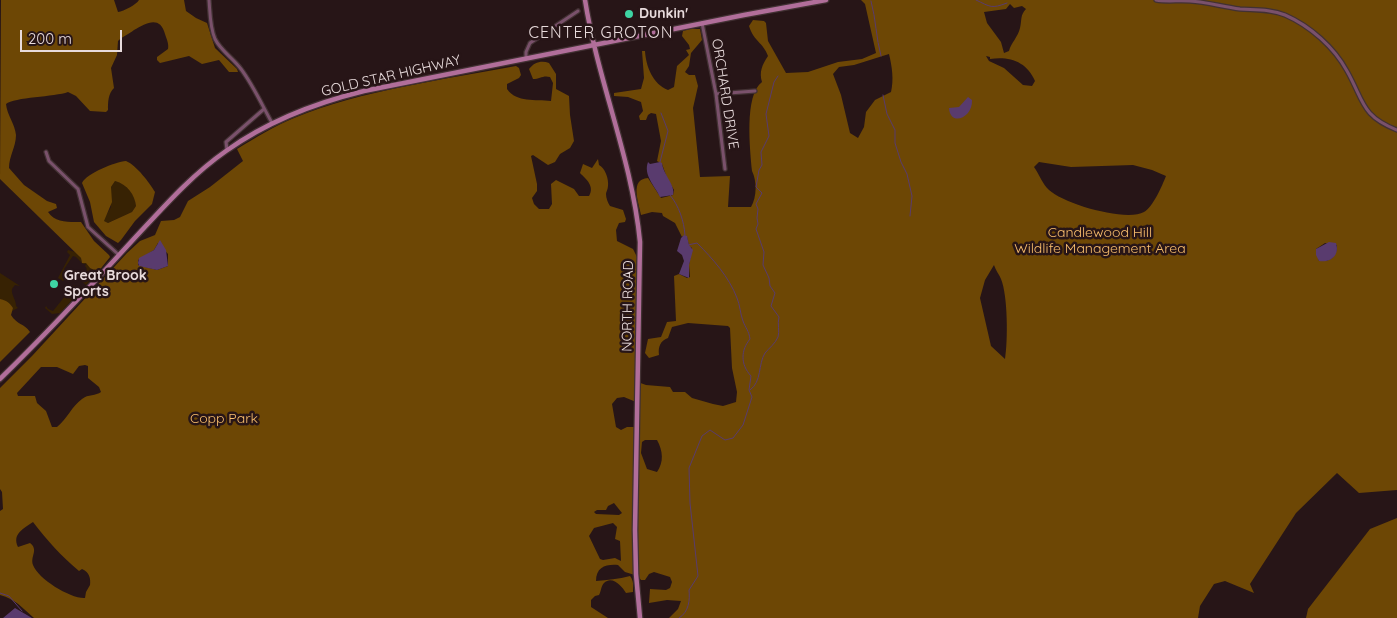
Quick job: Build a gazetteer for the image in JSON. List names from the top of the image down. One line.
{"streets":{"main road":["GOLD STAR HIGHWAY","NORTH ROAD"],"street":["ORCHARD DRIVE"]},"crossings":[["GOLD STAR HIGHWAY","ORCHARD DRIVE"],["GOLD STAR HIGHWAY","NORTH ROAD"]],"districts":["CENTER GROTON"],"parks":["Candlewood Hill Wildlife Management Area","Copp Park"],"places":["Dunkin'","Great Brook Sports"],"scale_bar":"200 m"}
